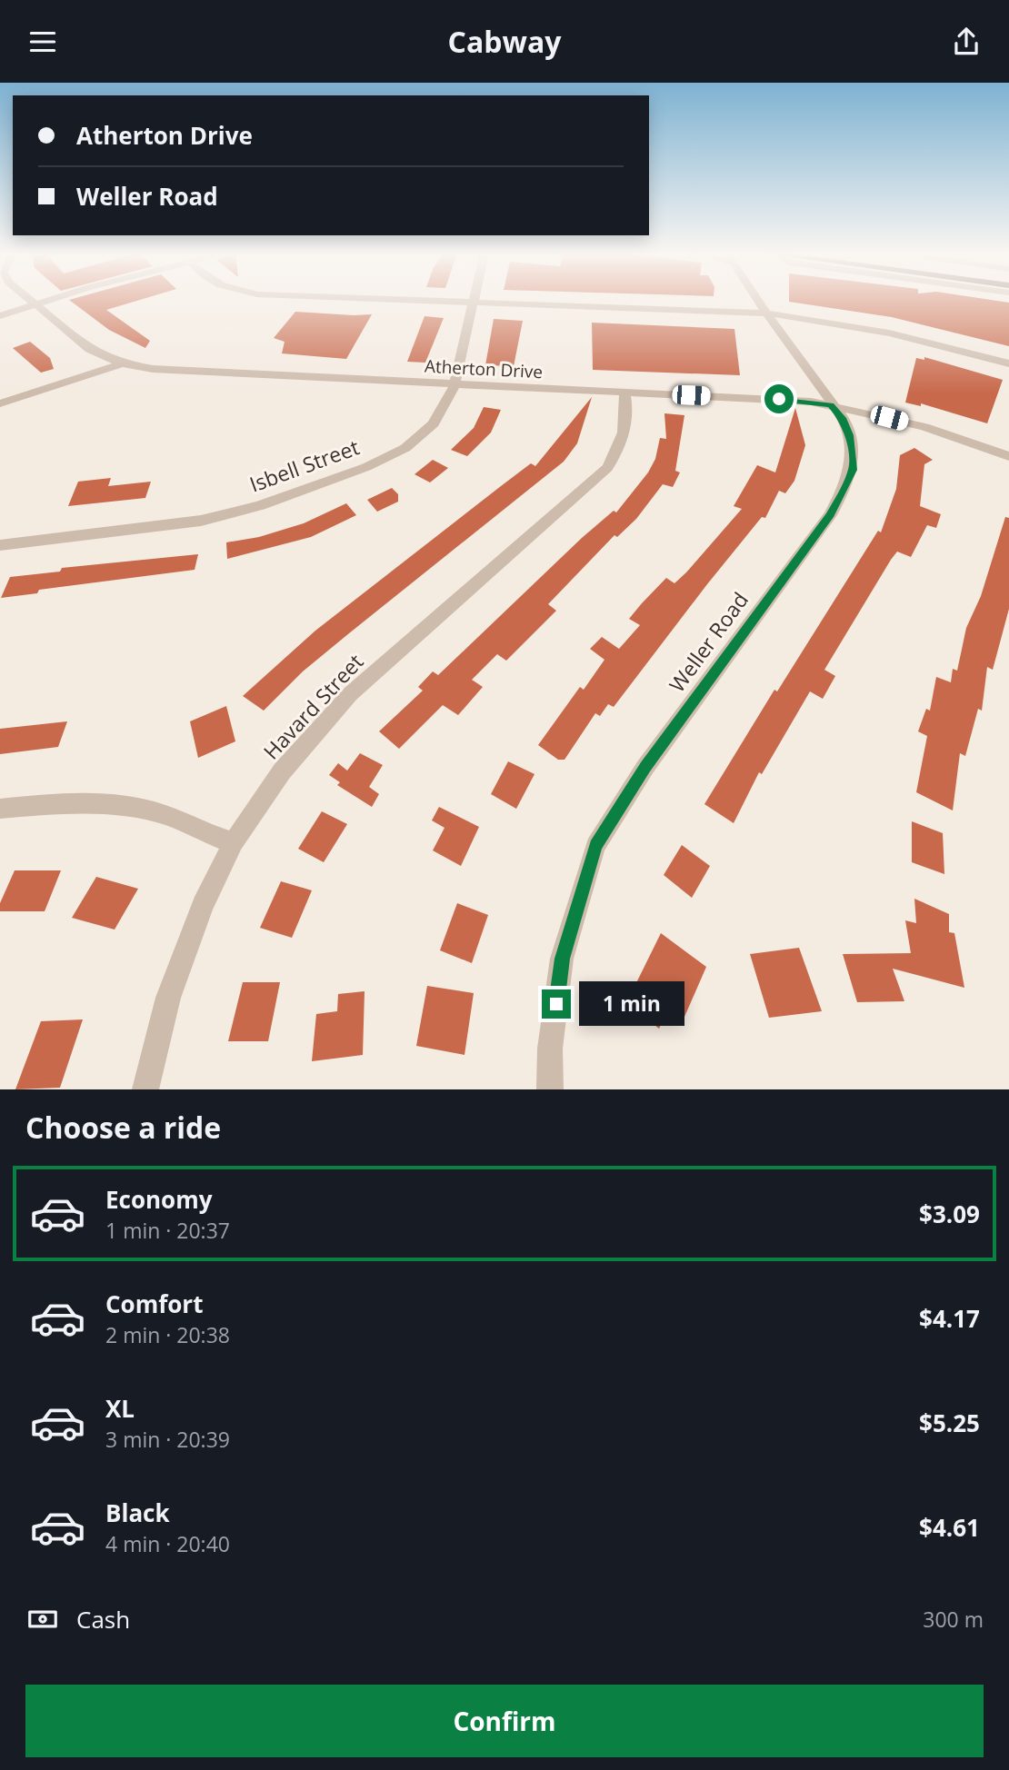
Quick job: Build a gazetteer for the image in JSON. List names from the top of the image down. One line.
{"streets":{"street":["Atherton Drive","Isbell Street","Weller Road","Havard Street"]},"crossings":[["Atherton Drive","Isbell Street"],["Atherton Drive","Weller Road"],["Atherton Drive","Havard Street"]],"page":{"header":"Cabway","banner":["Atherton Drive","Weller Road"],"bubble":"1 min","heading":"Choose a ride","list":[{"name":"Economy","note":"1 min · 20:37","value":"$3.09"},{"name":"Comfort","note":"2 min · 20:38","value":"$4.17"},{"name":"XL","note":"3 min · 20:39","value":"$5.25"},{"name":"Black","note":"4 min · 20:40","value":"$4.61"}],"pay":["Cash","300 m"],"buttons":"Confirm"}}
